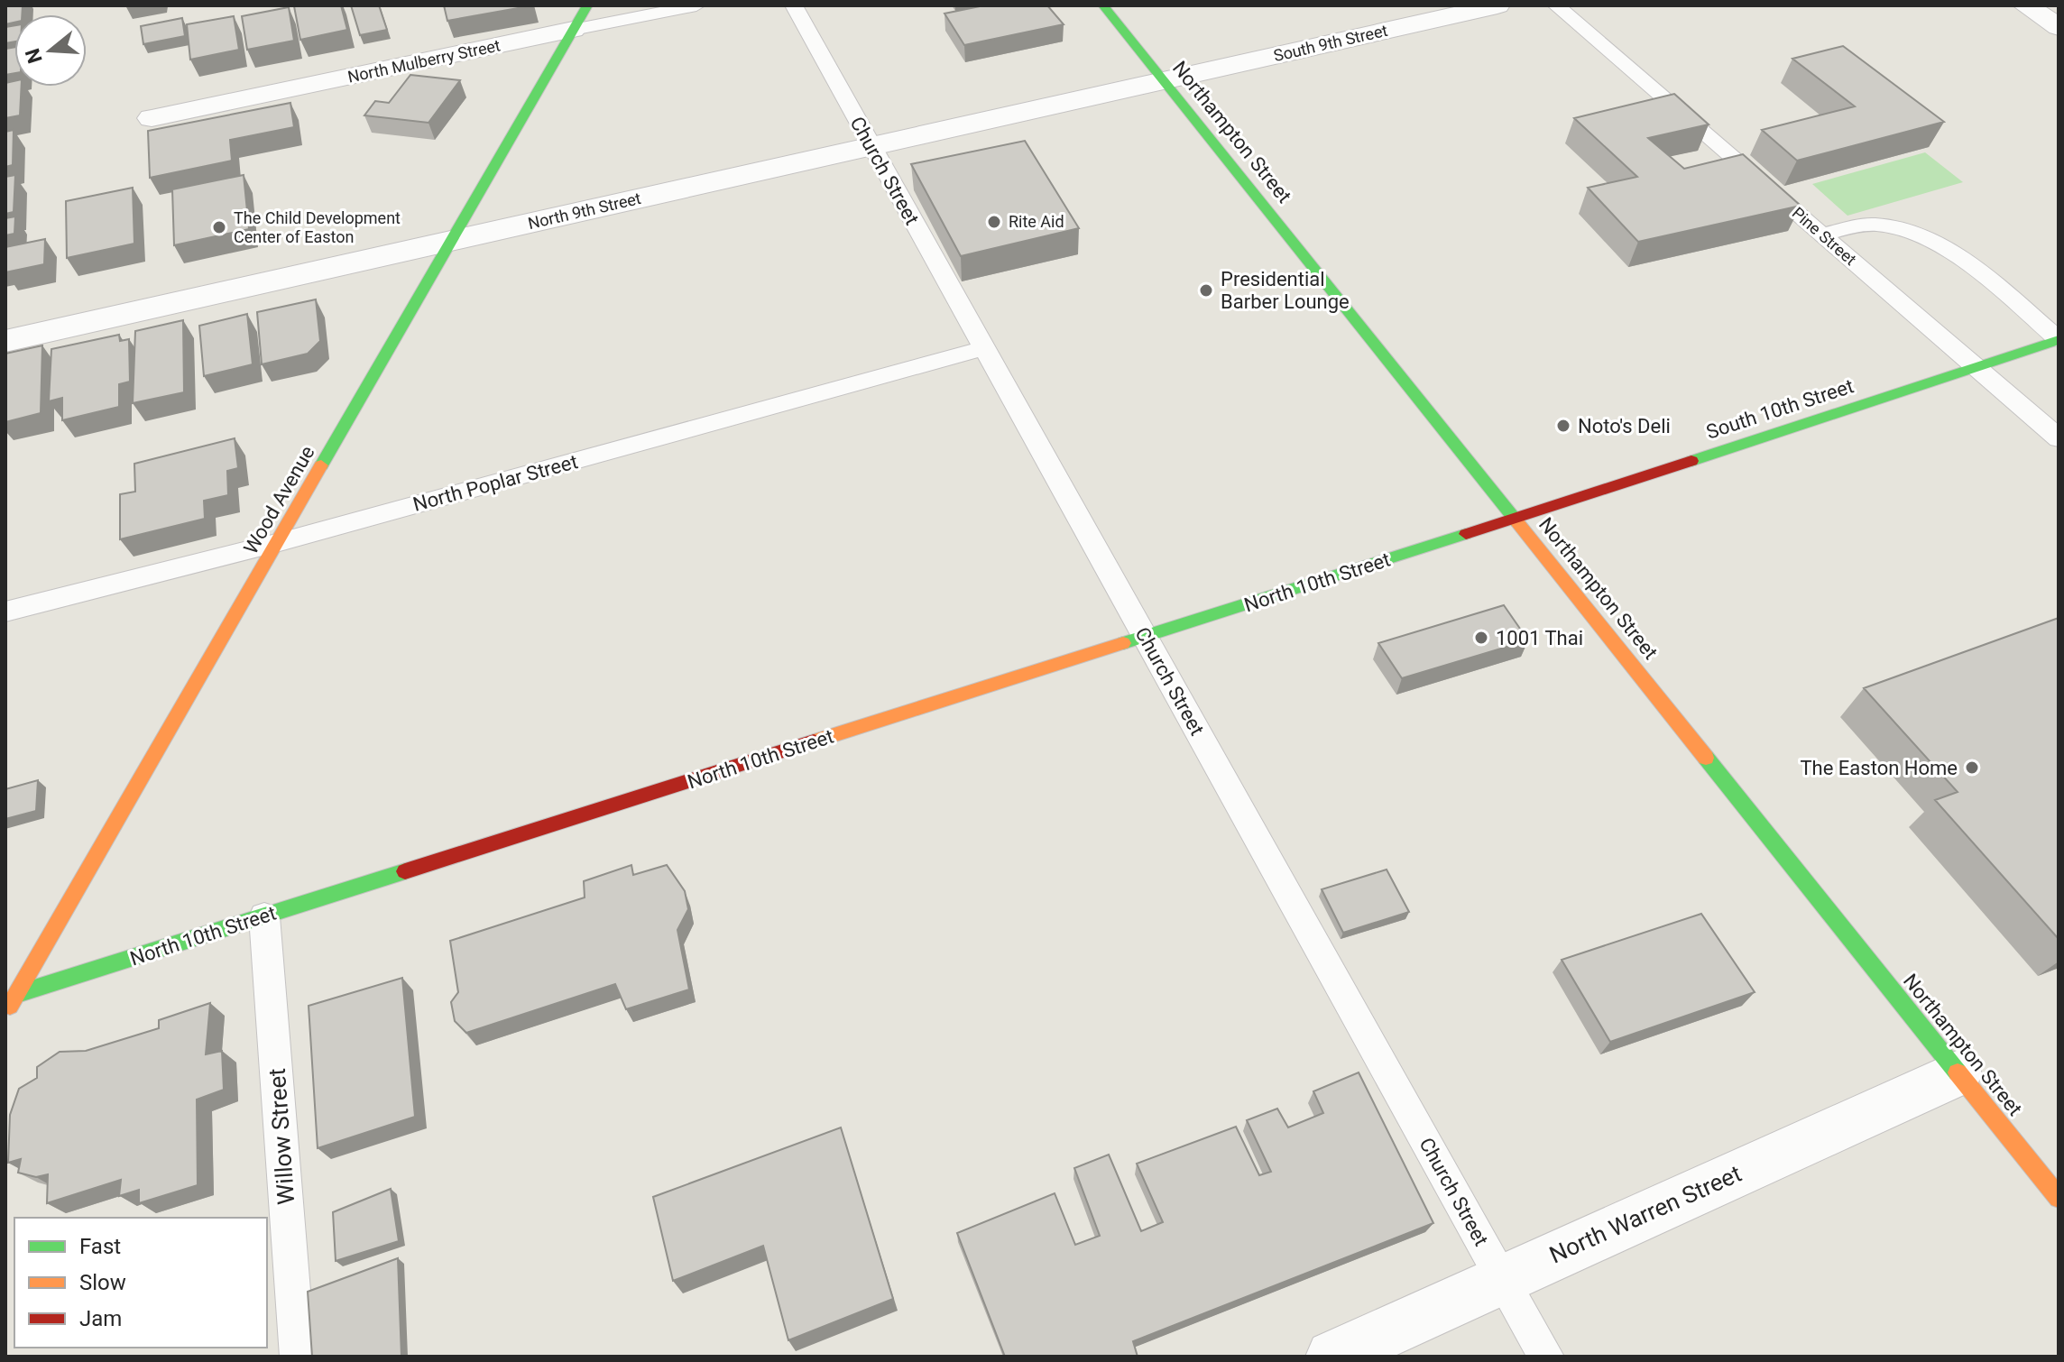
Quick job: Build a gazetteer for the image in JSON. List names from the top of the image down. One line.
{"streets":{"main road":["Northampton Street","South 10th Street","Wood Avenue","North 10th Street"],"street":["South 9th Street","North Mulberry Street","North 9th Street","North Warren Street"],"lane":["Church Street","Pine Street","North Poplar Street","Willow Street"]},"crossings":[["South 9th Street","Northampton Street"],["South 9th Street","North 9th Street"],["North Mulberry Street","Wood Avenue"],["Northampton Street","North 9th Street"],["Northampton Street","South 10th Street"],["Northampton Street","North 10th Street"],["Northampton Street","North Warren Street"],["Church Street","North 9th Street"],["Church Street","North Poplar Street"],["Church Street","North 10th Street"],["Church Street","North Warren Street"],["North 9th Street","Wood Avenue"],["Pine Street","South 10th Street"],["South 10th Street","North 10th Street"],["North Poplar Street","Wood Avenue"],["Wood Avenue","North 10th Street"],["North 10th Street","Willow Street"]],"places":["Rite Aid","The Child Development Center of Easton","Presidential Barber Lounge","Noto's Deli","1001 Thai","The Easton Home"],"legend":["Fast","Slow","Jam"],"north":"left"}
